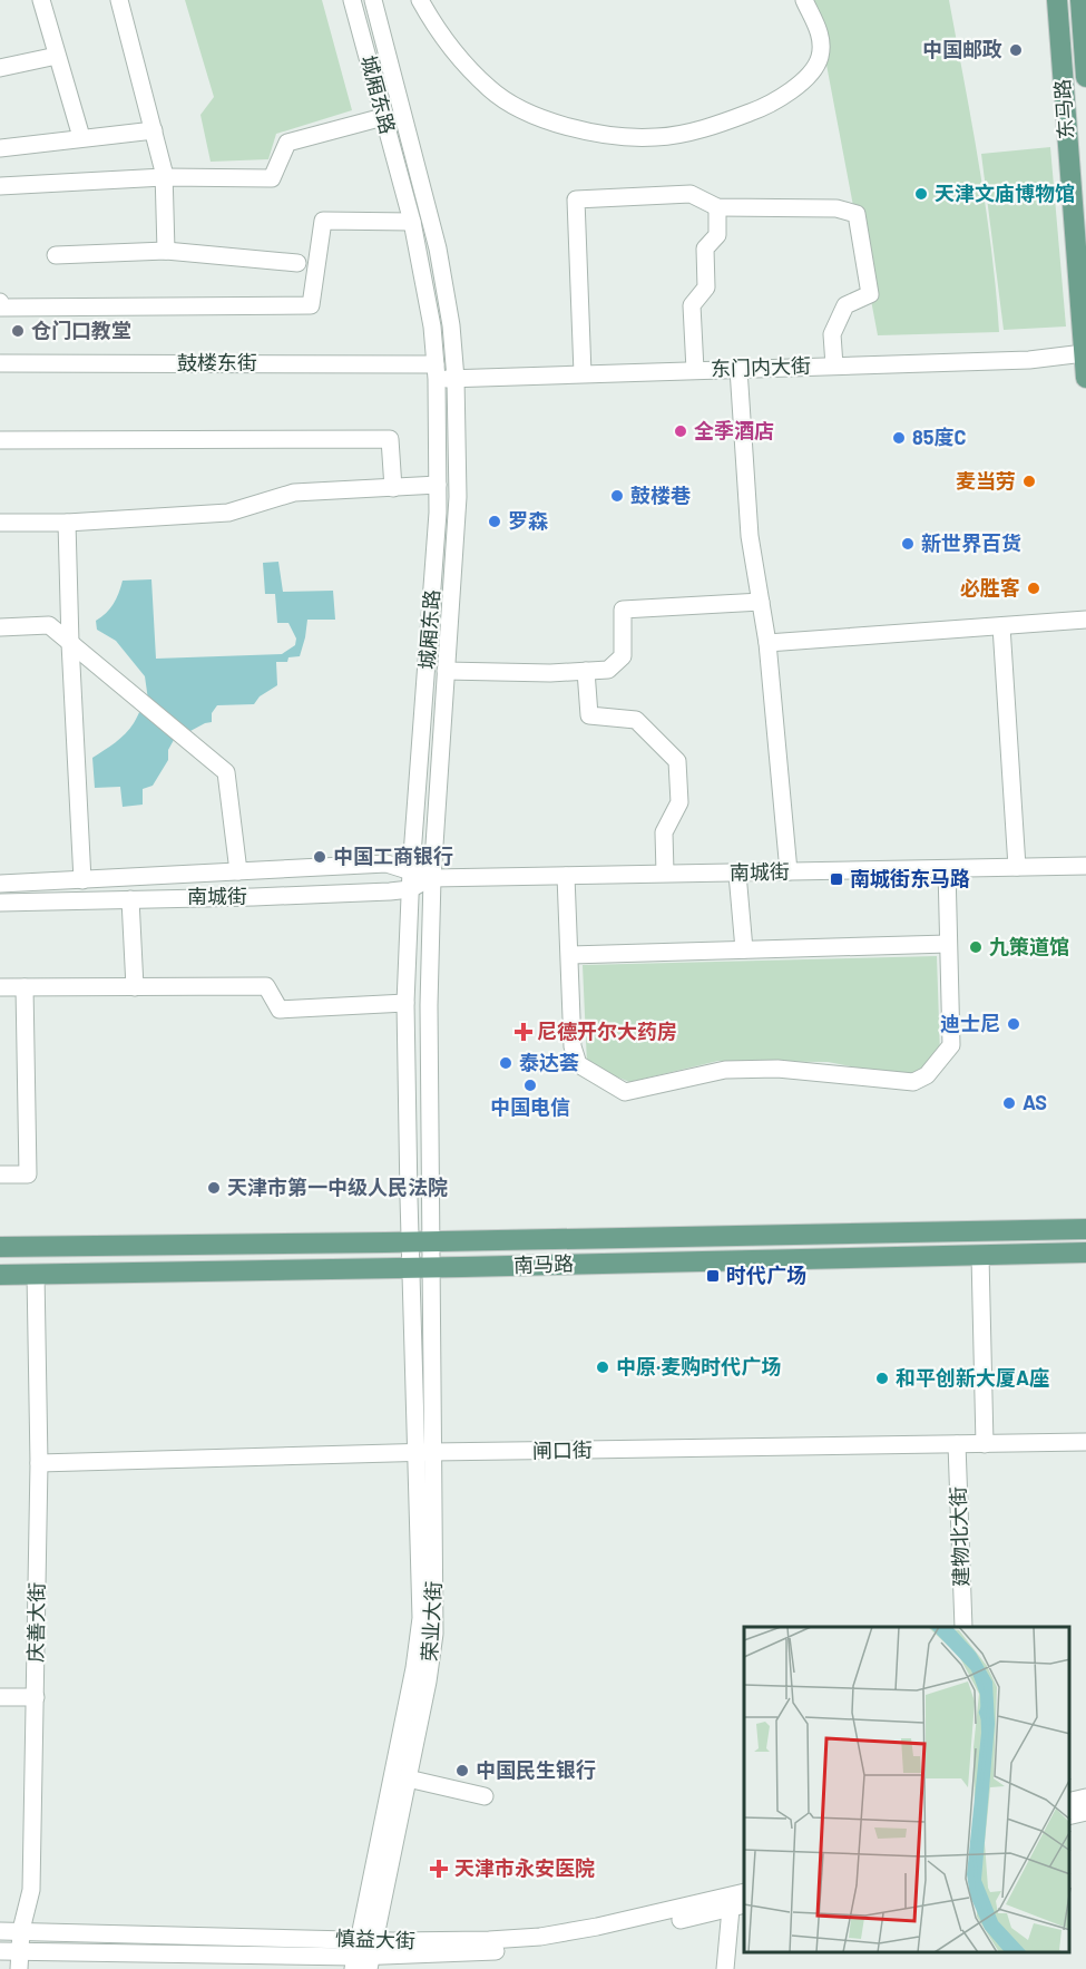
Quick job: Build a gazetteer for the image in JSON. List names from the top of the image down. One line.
{"streets":{"main road":["东马路","南马路"],"street":["城厢东路","鼓楼东街","东门内大街","南城街","闸口街","建物北大街","荣业大街","庆善大街","慎益大街"]},"crossings":[["城厢东路","鼓楼东街"],["城厢东路","东门内大街"],["城厢东路","南城街"],["城厢东路","南马路"],["城厢东路","荣业大街"],["东马路","东门内大街"],["鼓楼东街","东门内大街"],["南马路","荣业大街"],["南马路","庆善大街"],["闸口街","建物北大街"],["闸口街","荣业大街"],["闸口街","庆善大街"],["荣业大街","慎益大街"],["庆善大街","慎益大街"]],"places":{"other":["中国邮政","天津文庙博物馆","仓门口教堂","全季酒店","85度C","麦当劳","鼓楼巷","罗森","新世界百货","必胜客","中国工商银行","九策道馆","迪士尼","泰达荟","中国电信","AS","天津市第一中级人民法院","中原·麦购时代广场","和平创新大厦A座","中国民生银行"],"transit":["南城街东马路","时代广场"],"health":["尼德开尔大药房","天津市永安医院"]}}
